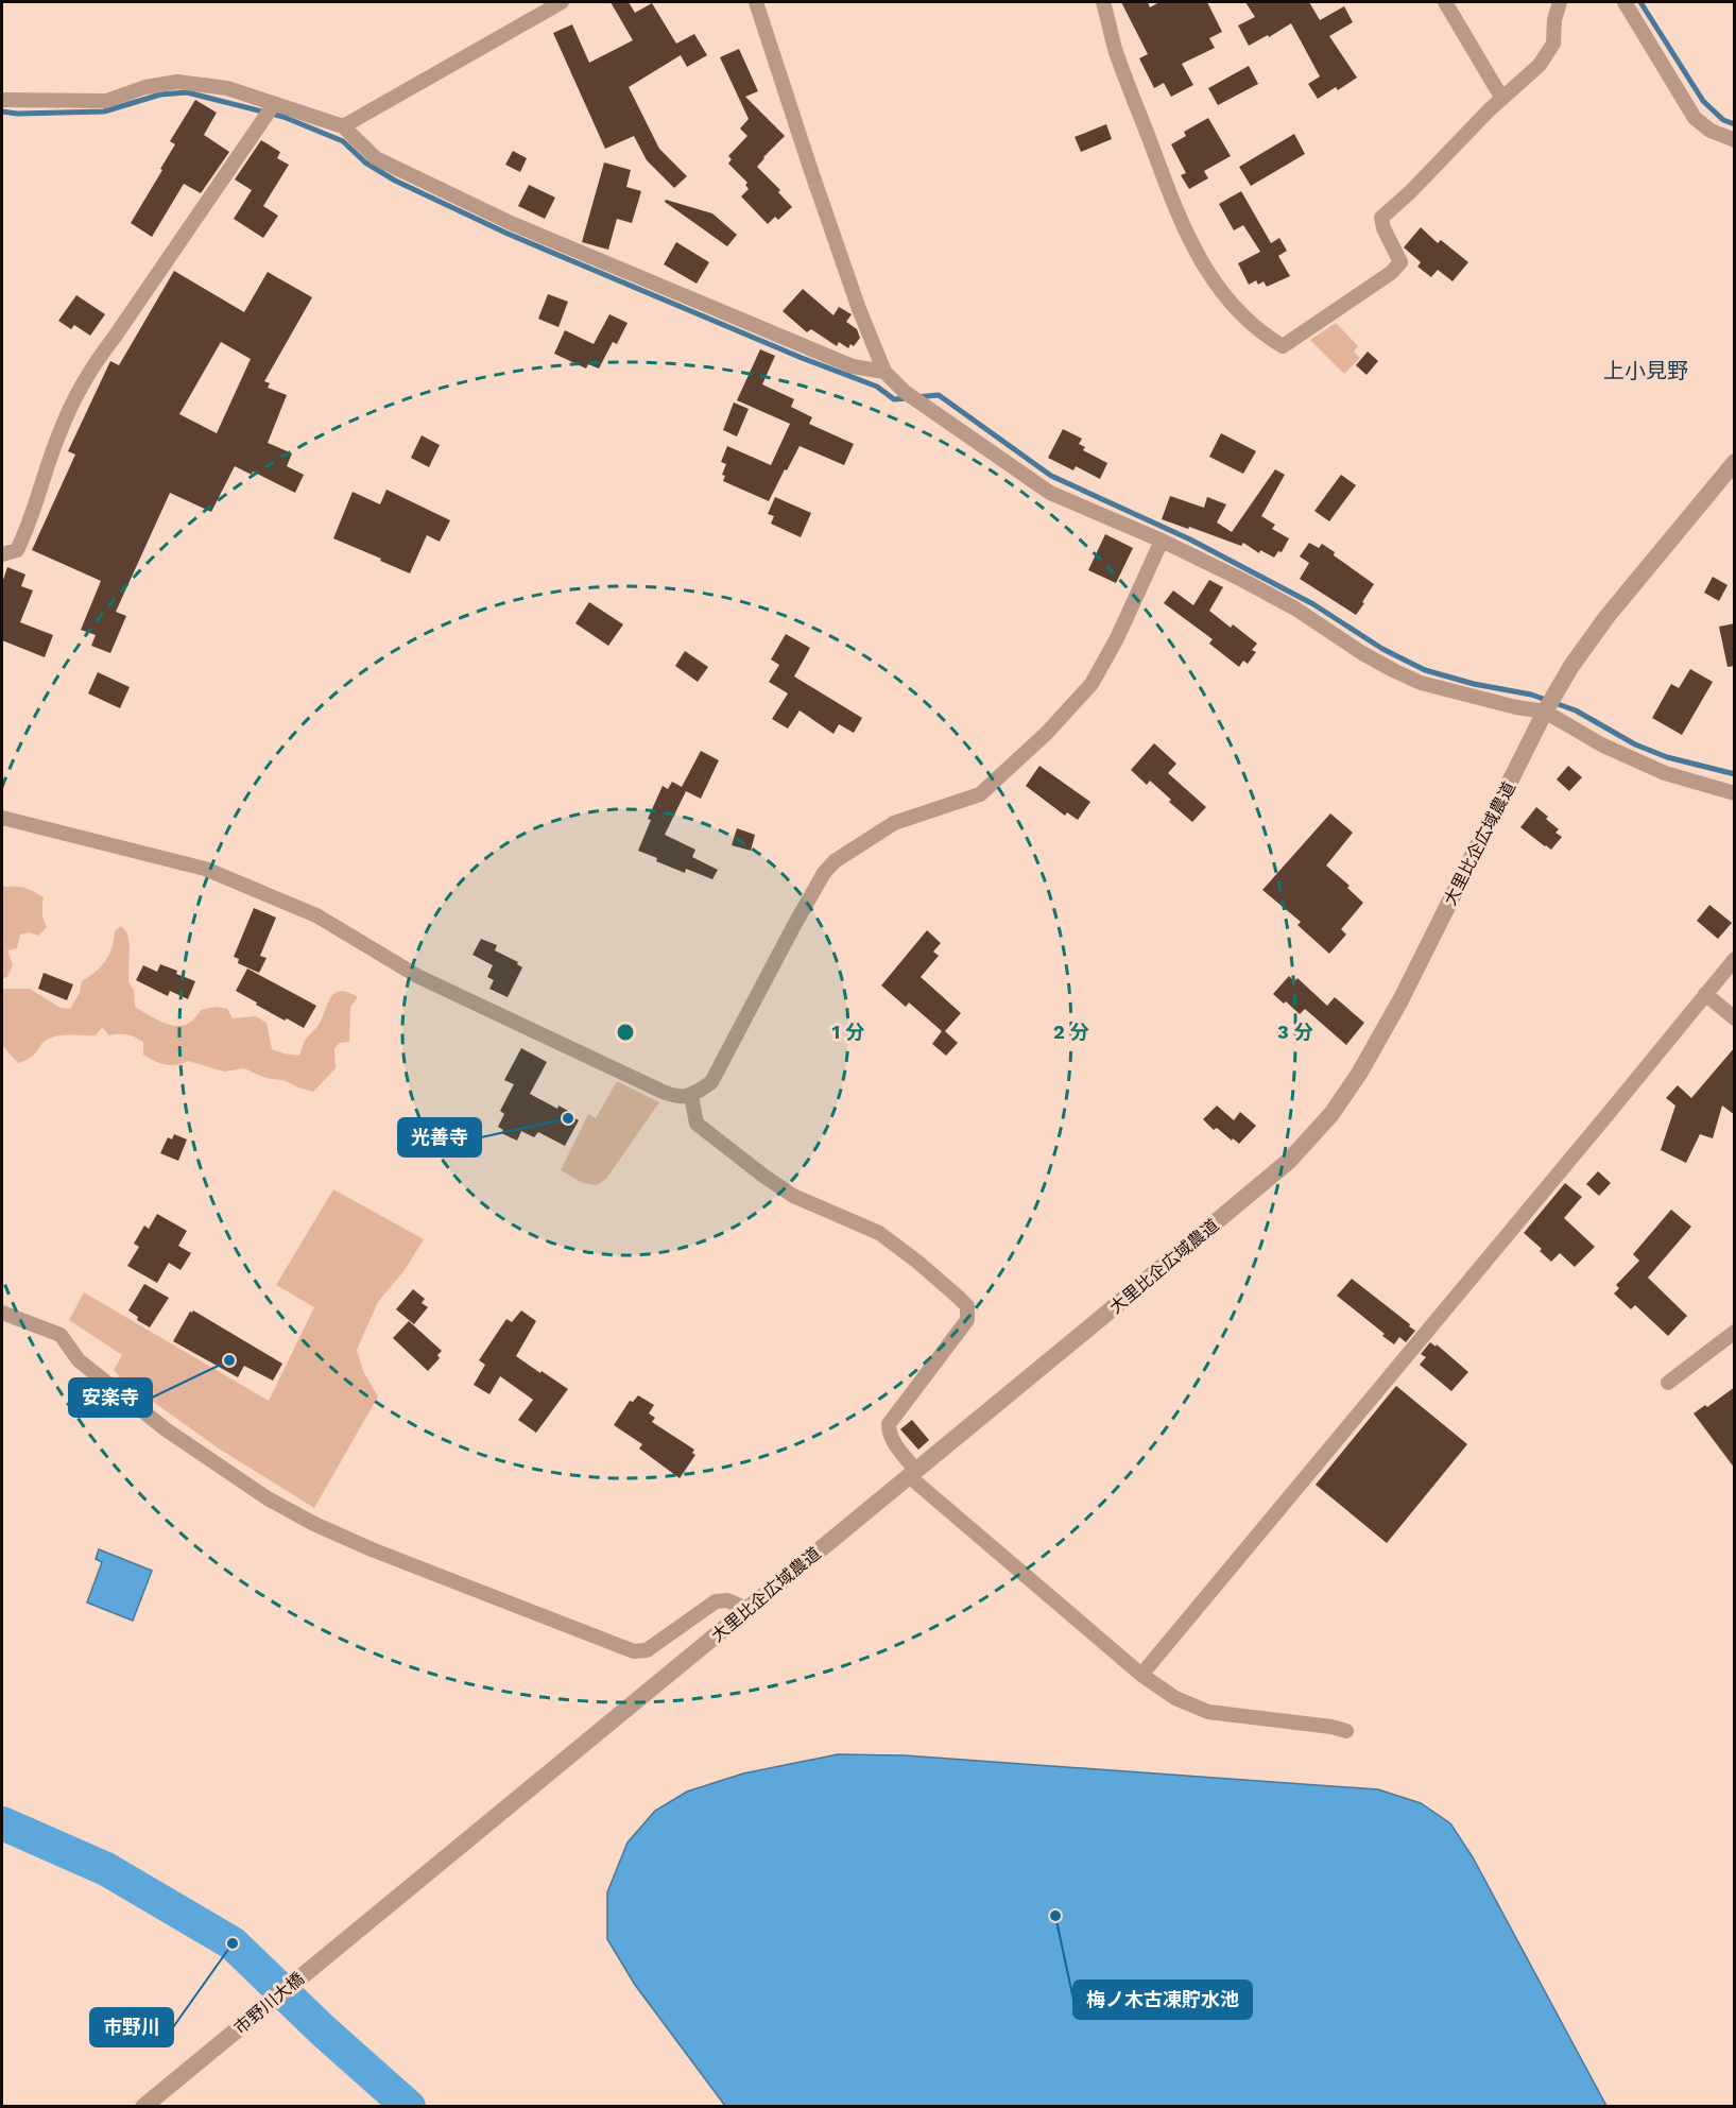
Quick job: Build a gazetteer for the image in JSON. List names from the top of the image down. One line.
{"streets":{"street":["大里比企広域農道","市野川大橋"]},"crossings":[["大里比企広域農道","市野川大橋"]],"districts":["上小見野"],"places":["光善寺","安楽寺","梅ノ木古凍貯水池","市野川"],"rings":["1 分","2 分","3 分"]}
